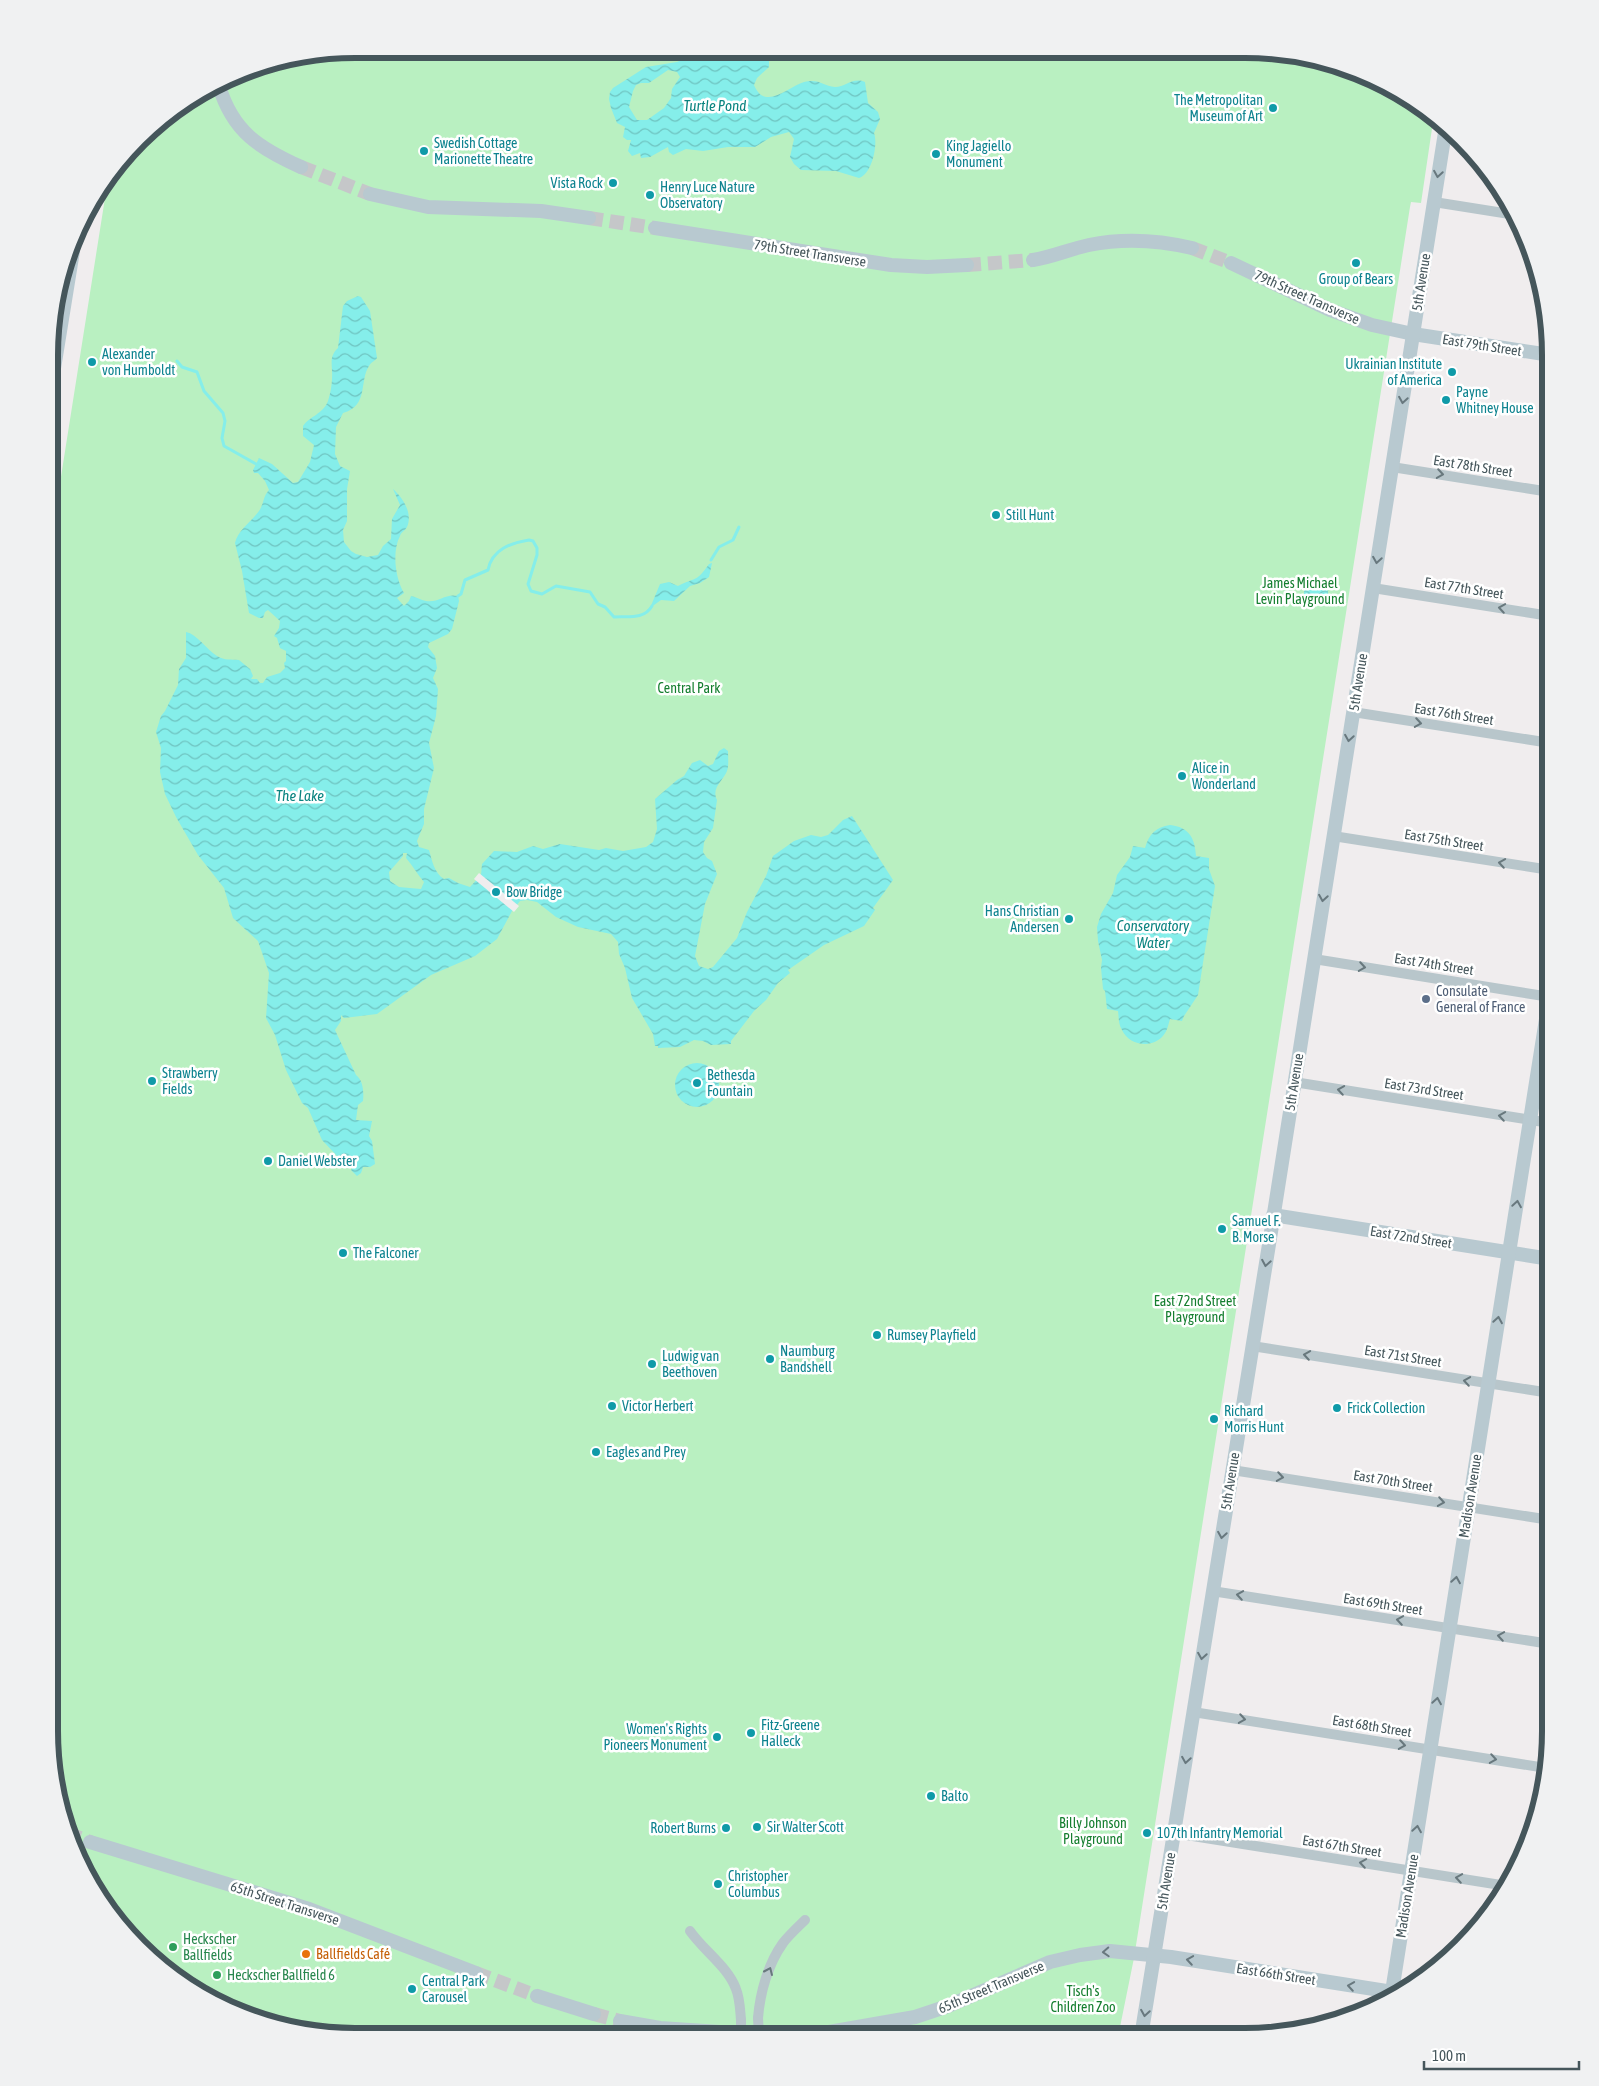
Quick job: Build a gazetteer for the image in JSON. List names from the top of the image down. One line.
{"streets":{"main road":["79th Street Transverse","5th Avenue","East 79th Street","East 72nd Street","Madison Avenue","65th Street Transverse","East 66th Street"],"street":["East 78th Street","East 77th Street","East 76th Street","East 75th Street","East 74th Street","East 73rd Street","East 71st Street","East 70th Street","East 69th Street","East 68th Street","East 67th Street"]},"crossings":[["79th Street Transverse","5th Avenue"],["79th Street Transverse","East 79th Street"],["5th Avenue","East 79th Street"],["5th Avenue","East 78th Street"],["5th Avenue","East 77th Street"],["5th Avenue","East 76th Street"],["5th Avenue","East 75th Street"],["5th Avenue","East 74th Street"],["5th Avenue","East 73rd Street"],["5th Avenue","East 72nd Street"],["5th Avenue","East 71st Street"],["5th Avenue","East 70th Street"],["5th Avenue","East 69th Street"],["5th Avenue","East 68th Street"],["5th Avenue","East 67th Street"],["5th Avenue","65th Street Transverse"],["5th Avenue","East 66th Street"],["East 73rd Street","Madison Avenue"],["East 72nd Street","Madison Avenue"],["East 71st Street","Madison Avenue"],["East 70th Street","Madison Avenue"],["Madison Avenue","East 69th Street"],["Madison Avenue","East 68th Street"],["Madison Avenue","East 67th Street"],["65th Street Transverse","East 66th Street"]],"one_way":["5th Avenue","East 78th Street","East 77th Street","East 76th Street","East 75th Street","East 74th Street","East 73rd Street","East 71st Street","East 70th Street","Madison Avenue","East 69th Street","East 68th Street","East 67th Street","65th Street Transverse","East 66th Street"],"water":["Turtle Pond","The Lake","Conservatory Water"],"parks":["James Michael Levin Playground","Central Park","East 72nd Street Playground","Billy Johnson Playground","Tisch's Children Zoo"],"places":["The Metropolitan Museum of Art","Swedish Cottage Marionette Theatre","King Jagiello Monument","Vista Rock","Henry Luce Nature Observatory","Group of Bears","Alexander von Humboldt","Ukrainian Institute of America","Payne Whitney House","Still Hunt","Alice in Wonderland","Bow Bridge","Hans Christian Andersen","Consulate General of France","Strawberry Fields","Bethesda Fountain","Daniel Webster","Samuel F. B. Morse","The Falconer","Rumsey Playfield","Naumburg Bandshell","Ludwig van Beethoven","Victor Herbert","Frick Collection","Richard Morris Hunt","Eagles and Prey","Fitz-Greene Halleck","Women's Rights Pioneers Monument","Balto","Sir Walter Scott","Robert Burns","107th Infantry Memorial","Christopher Columbus","Heckscher Ballfields","Ballfields Café","Heckscher Ballfield 6","Central Park Carousel"],"scale_bar":"100 m"}
